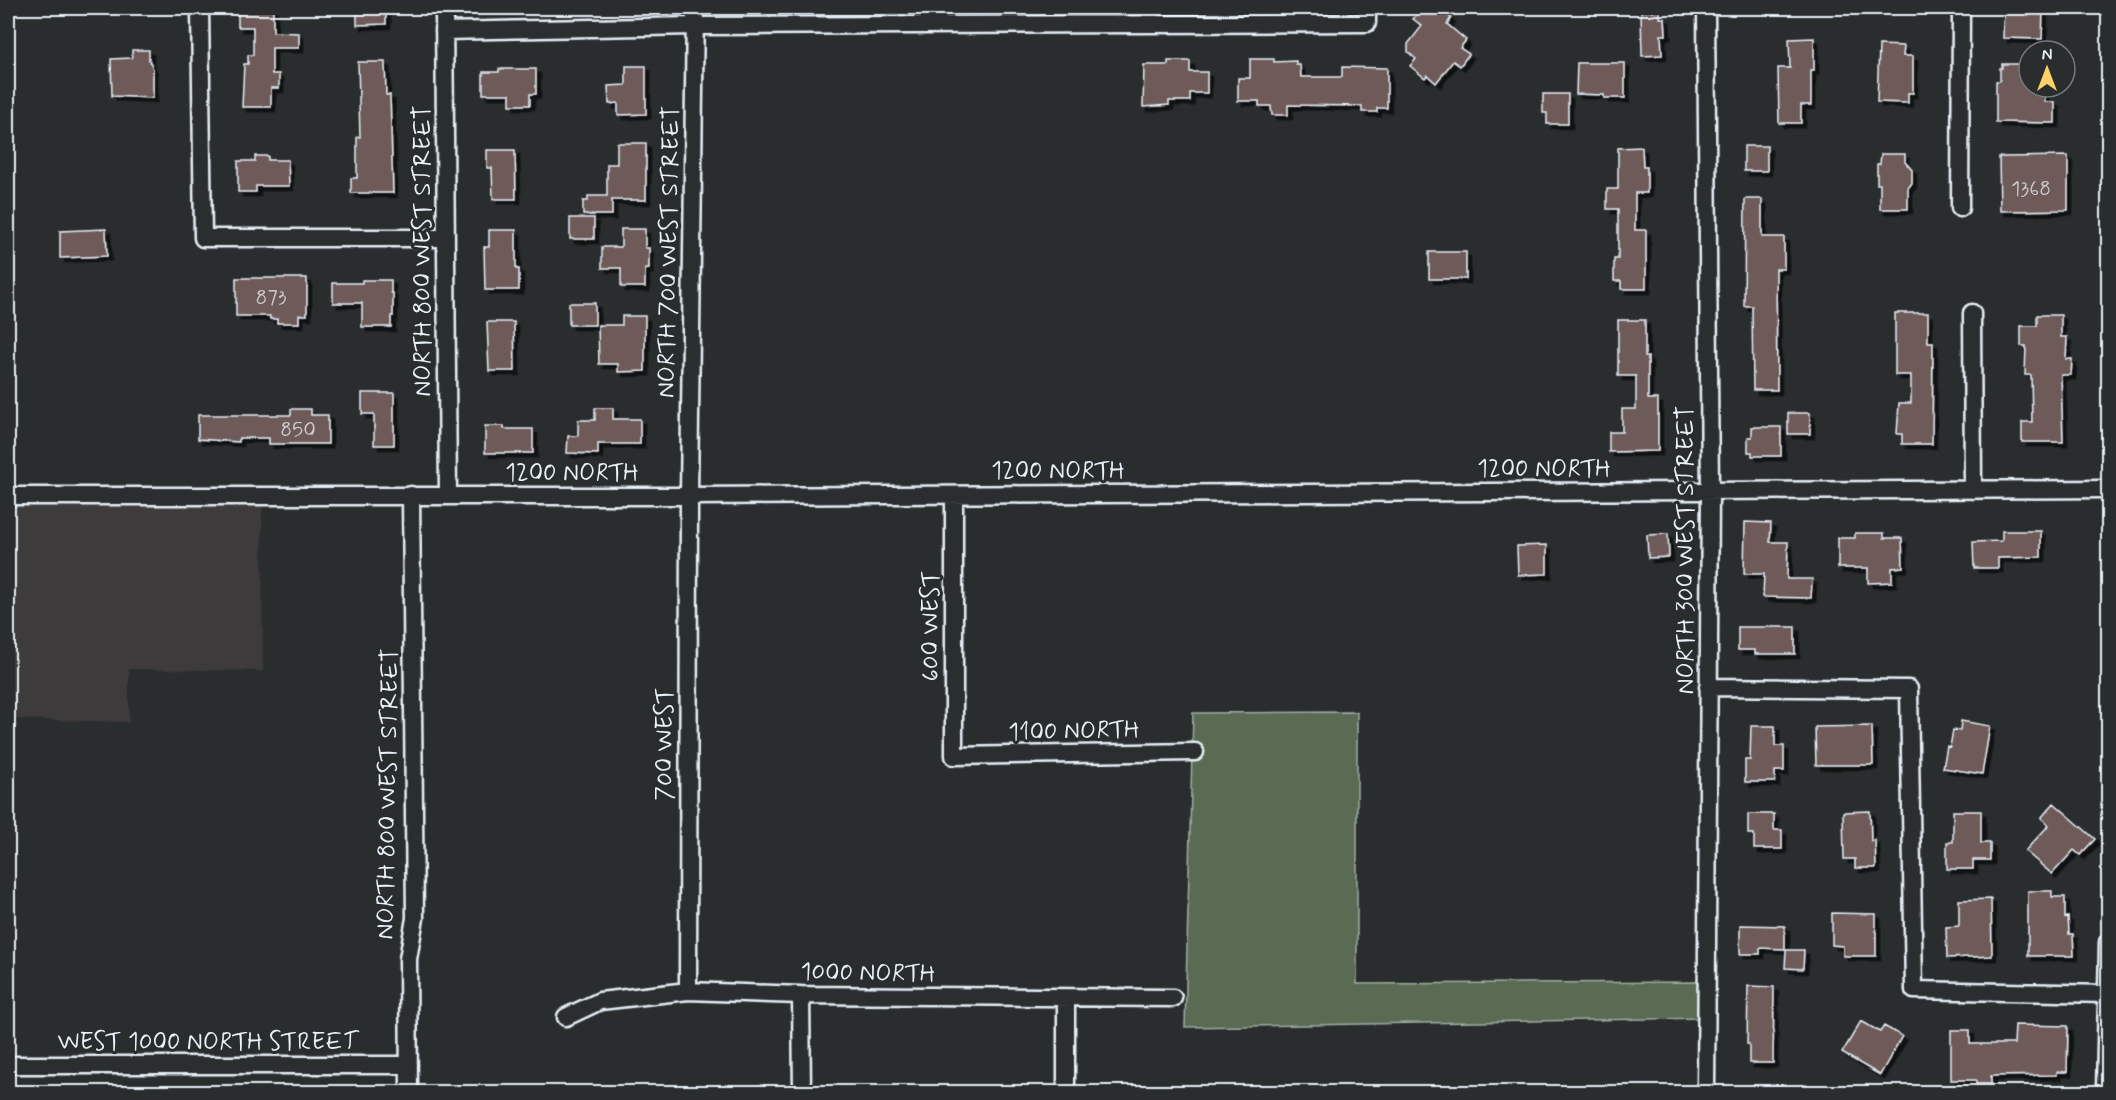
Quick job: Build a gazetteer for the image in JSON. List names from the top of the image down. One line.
{"streets":{"street":["NORTH 800 WEST STREET","NORTH 700 WEST STREET","1200 NORTH","NORTH 300 WEST STREET","600 WEST","1100 NORTH","700 WEST","1000 NORTH","WEST 1000 NORTH STREET"]},"crossings":[["NORTH 800 WEST STREET","1200 NORTH"],["NORTH 800 WEST STREET","WEST 1000 NORTH STREET"],["NORTH 700 WEST STREET","1200 NORTH"],["NORTH 700 WEST STREET","700 WEST"],["1200 NORTH","NORTH 300 WEST STREET"],["1200 NORTH","600 WEST"],["1200 NORTH","700 WEST"],["600 WEST","1100 NORTH"],["700 WEST","1000 NORTH"]],"house_numbers":["1368","873","850"],"north":"top"}
